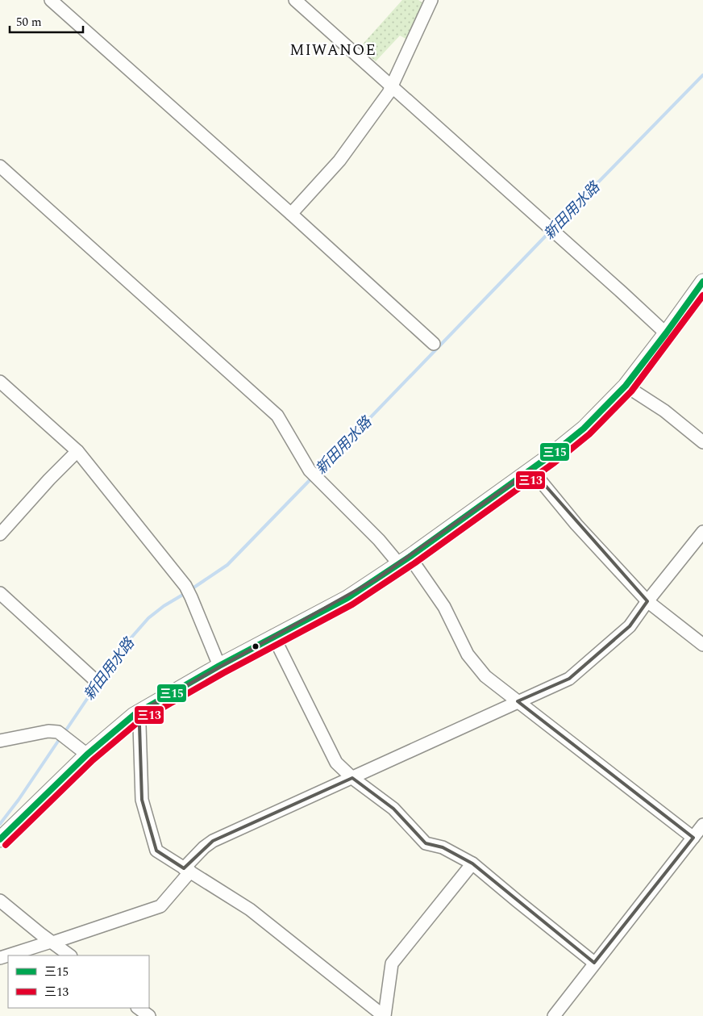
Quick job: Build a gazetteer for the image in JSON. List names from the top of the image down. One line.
{"districts":["MIWANOE"],"water":["新田用水路"],"lines":["transit line 三15","transit line 三13"],"legend":["三15","三13"],"scale_bar":"50 m"}
